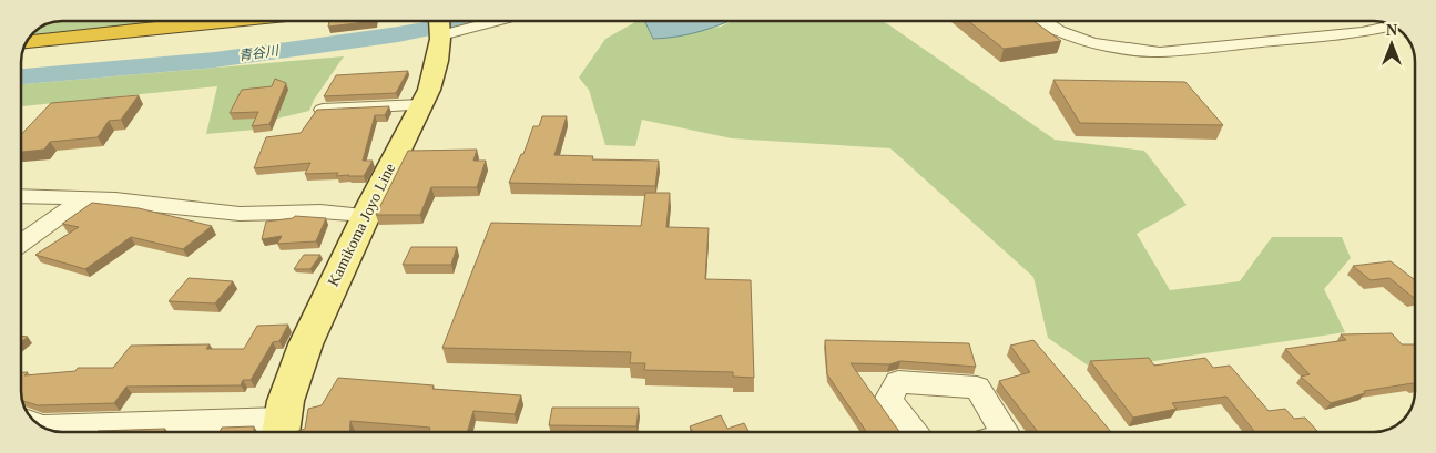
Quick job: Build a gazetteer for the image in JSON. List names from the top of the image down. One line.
{"streets":{"main road":["Kamikoma Joyo Line"]},"water":["青谷川"],"north":"top"}
